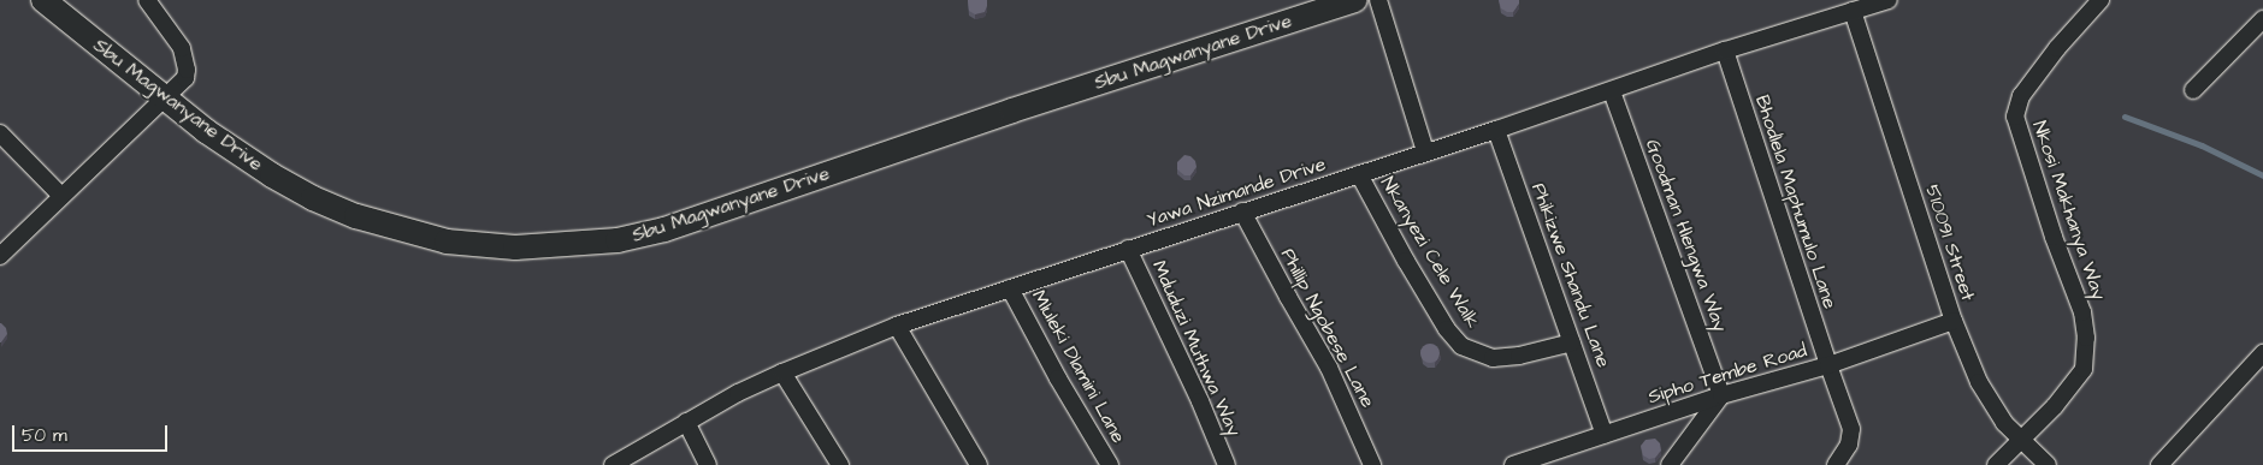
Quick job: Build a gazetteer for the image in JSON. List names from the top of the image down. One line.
{"streets":{"main road":["Sbu Magwanyane Drive"],"street":["Yawa Nzimande Drive","Bhodlela Maphumulo Lane","Nkosi Makhanya Way","Goodman Hlengwa Way","510091 Street","Nkanyezi Cele Walk","Phikizwe Shandu Lane","Phillip Ngobese Lane","Mduduzi Muthwa Way","Mluleki Dlamini Lane","Sipho Tembe Road"]},"crossings":[["Yawa Nzimande Drive","Bhodlela Maphumulo Lane"],["Yawa Nzimande Drive","Goodman Hlengwa Way"],["Yawa Nzimande Drive","510091 Street"],["Yawa Nzimande Drive","Nkanyezi Cele Walk"],["Yawa Nzimande Drive","Phikizwe Shandu Lane"],["Yawa Nzimande Drive","Phillip Ngobese Lane"],["Yawa Nzimande Drive","Mduduzi Muthwa Way"],["Yawa Nzimande Drive","Mluleki Dlamini Lane"],["Bhodlela Maphumulo Lane","Sipho Tembe Road"],["Nkosi Makhanya Way","510091 Street"],["Goodman Hlengwa Way","Sipho Tembe Road"],["510091 Street","Sipho Tembe Road"],["Nkanyezi Cele Walk","Phikizwe Shandu Lane"],["Phikizwe Shandu Lane","Sipho Tembe Road"]],"scale_bar":"50 m"}
